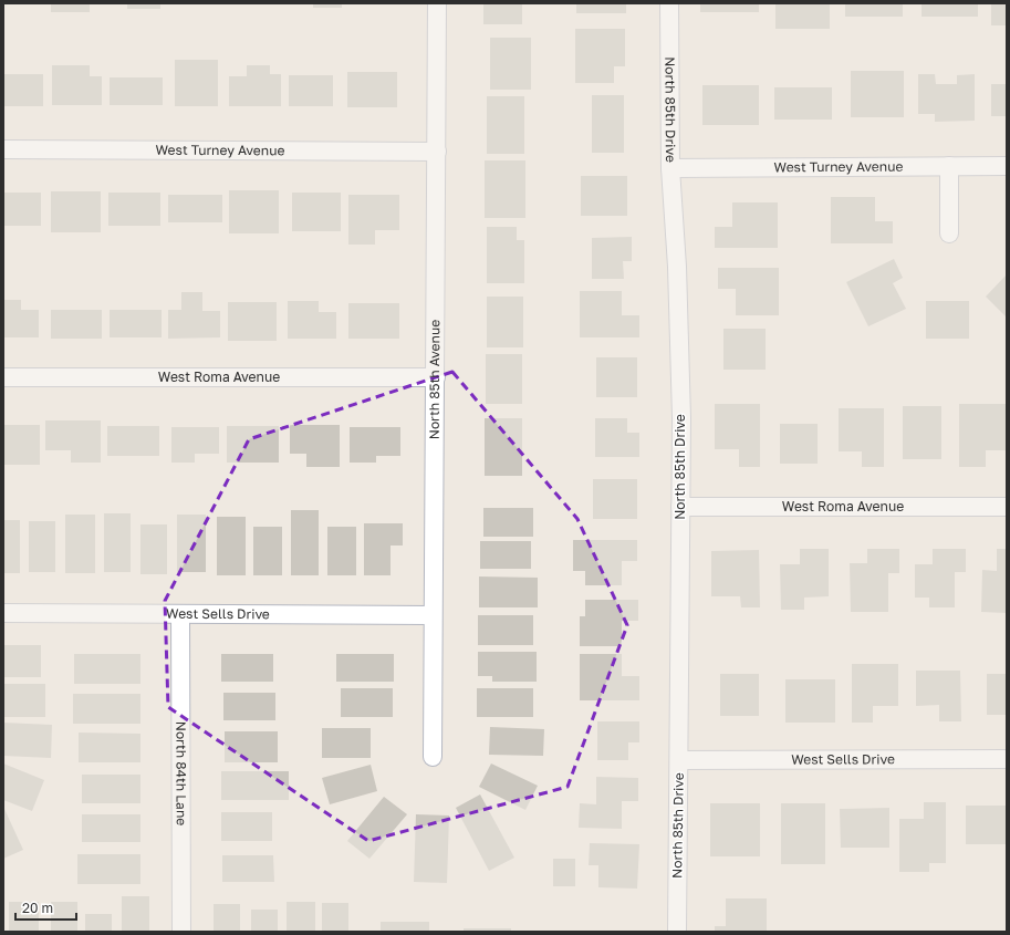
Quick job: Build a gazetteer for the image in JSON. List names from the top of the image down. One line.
{"streets":{"street":["North 85th Drive","West Turney Avenue","West Roma Avenue","North 85th Avenue","West Sells Drive","North 84th Lane"]},"crossings":[["North 85th Drive","West Turney Avenue"],["North 85th Drive","West Roma Avenue"],["North 85th Drive","West Sells Drive"],["West Turney Avenue","North 85th Avenue"],["West Roma Avenue","North 85th Avenue"],["North 85th Avenue","West Sells Drive"],["West Sells Drive","North 84th Lane"]],"scale_bar":"20 m"}
